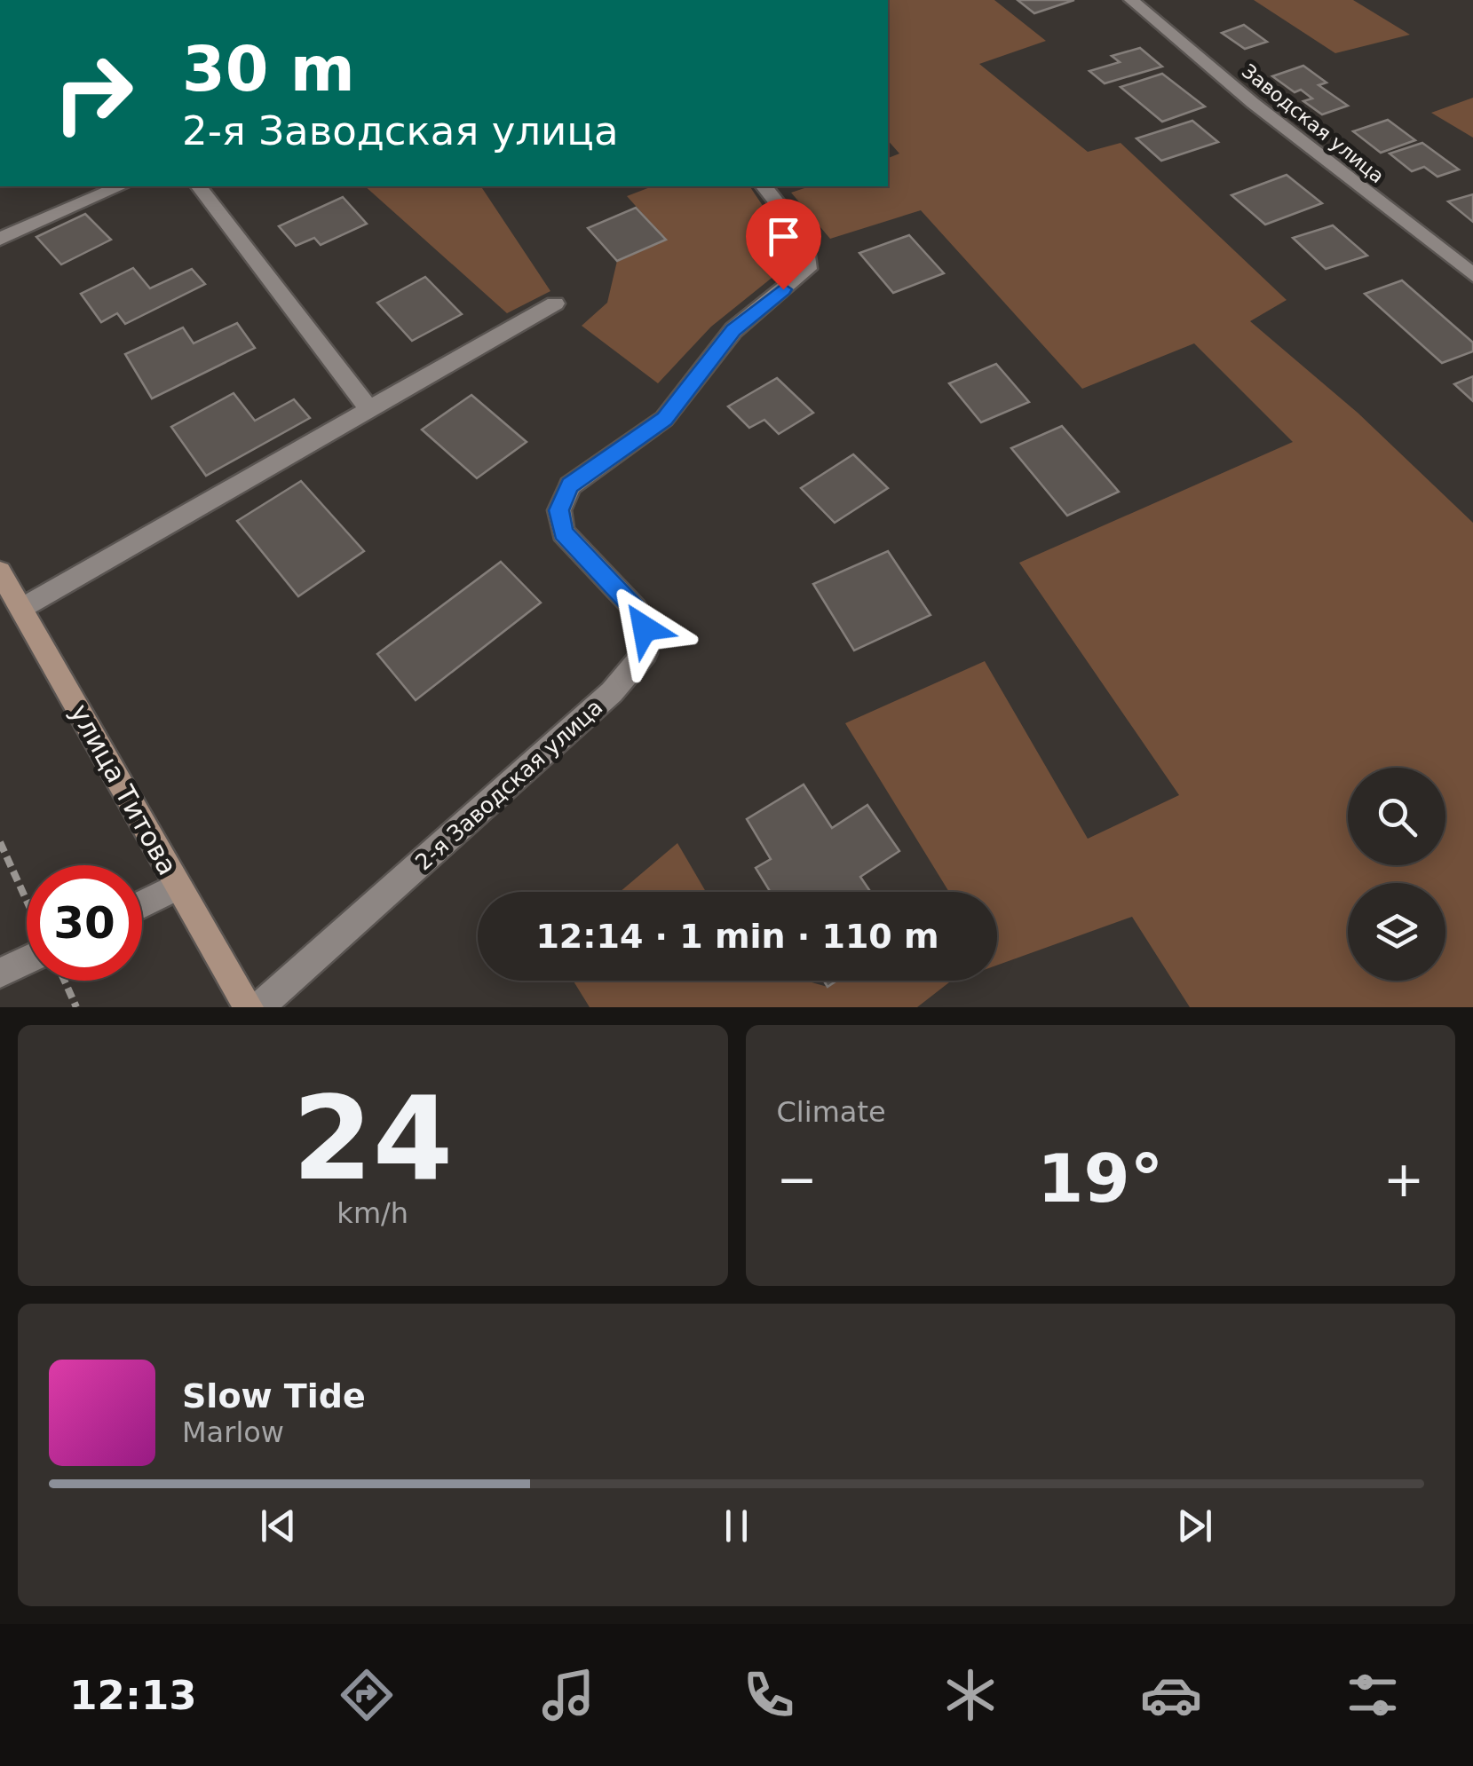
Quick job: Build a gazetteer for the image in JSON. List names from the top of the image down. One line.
{"streets":{"main road":["улица Титова"],"street":["Заводская улица","2-я Заводская улица"]},"page":{"turn":["30 m","2-я Заводская улица"],"limit":"30","trip":"12:14 · 1 min · 110 m","tile":[["24","km/h"],"Climate"],"heat":["−","19°","+"],"song":["Slow Tide","Marlow"],"tabs":"12:13"}}
